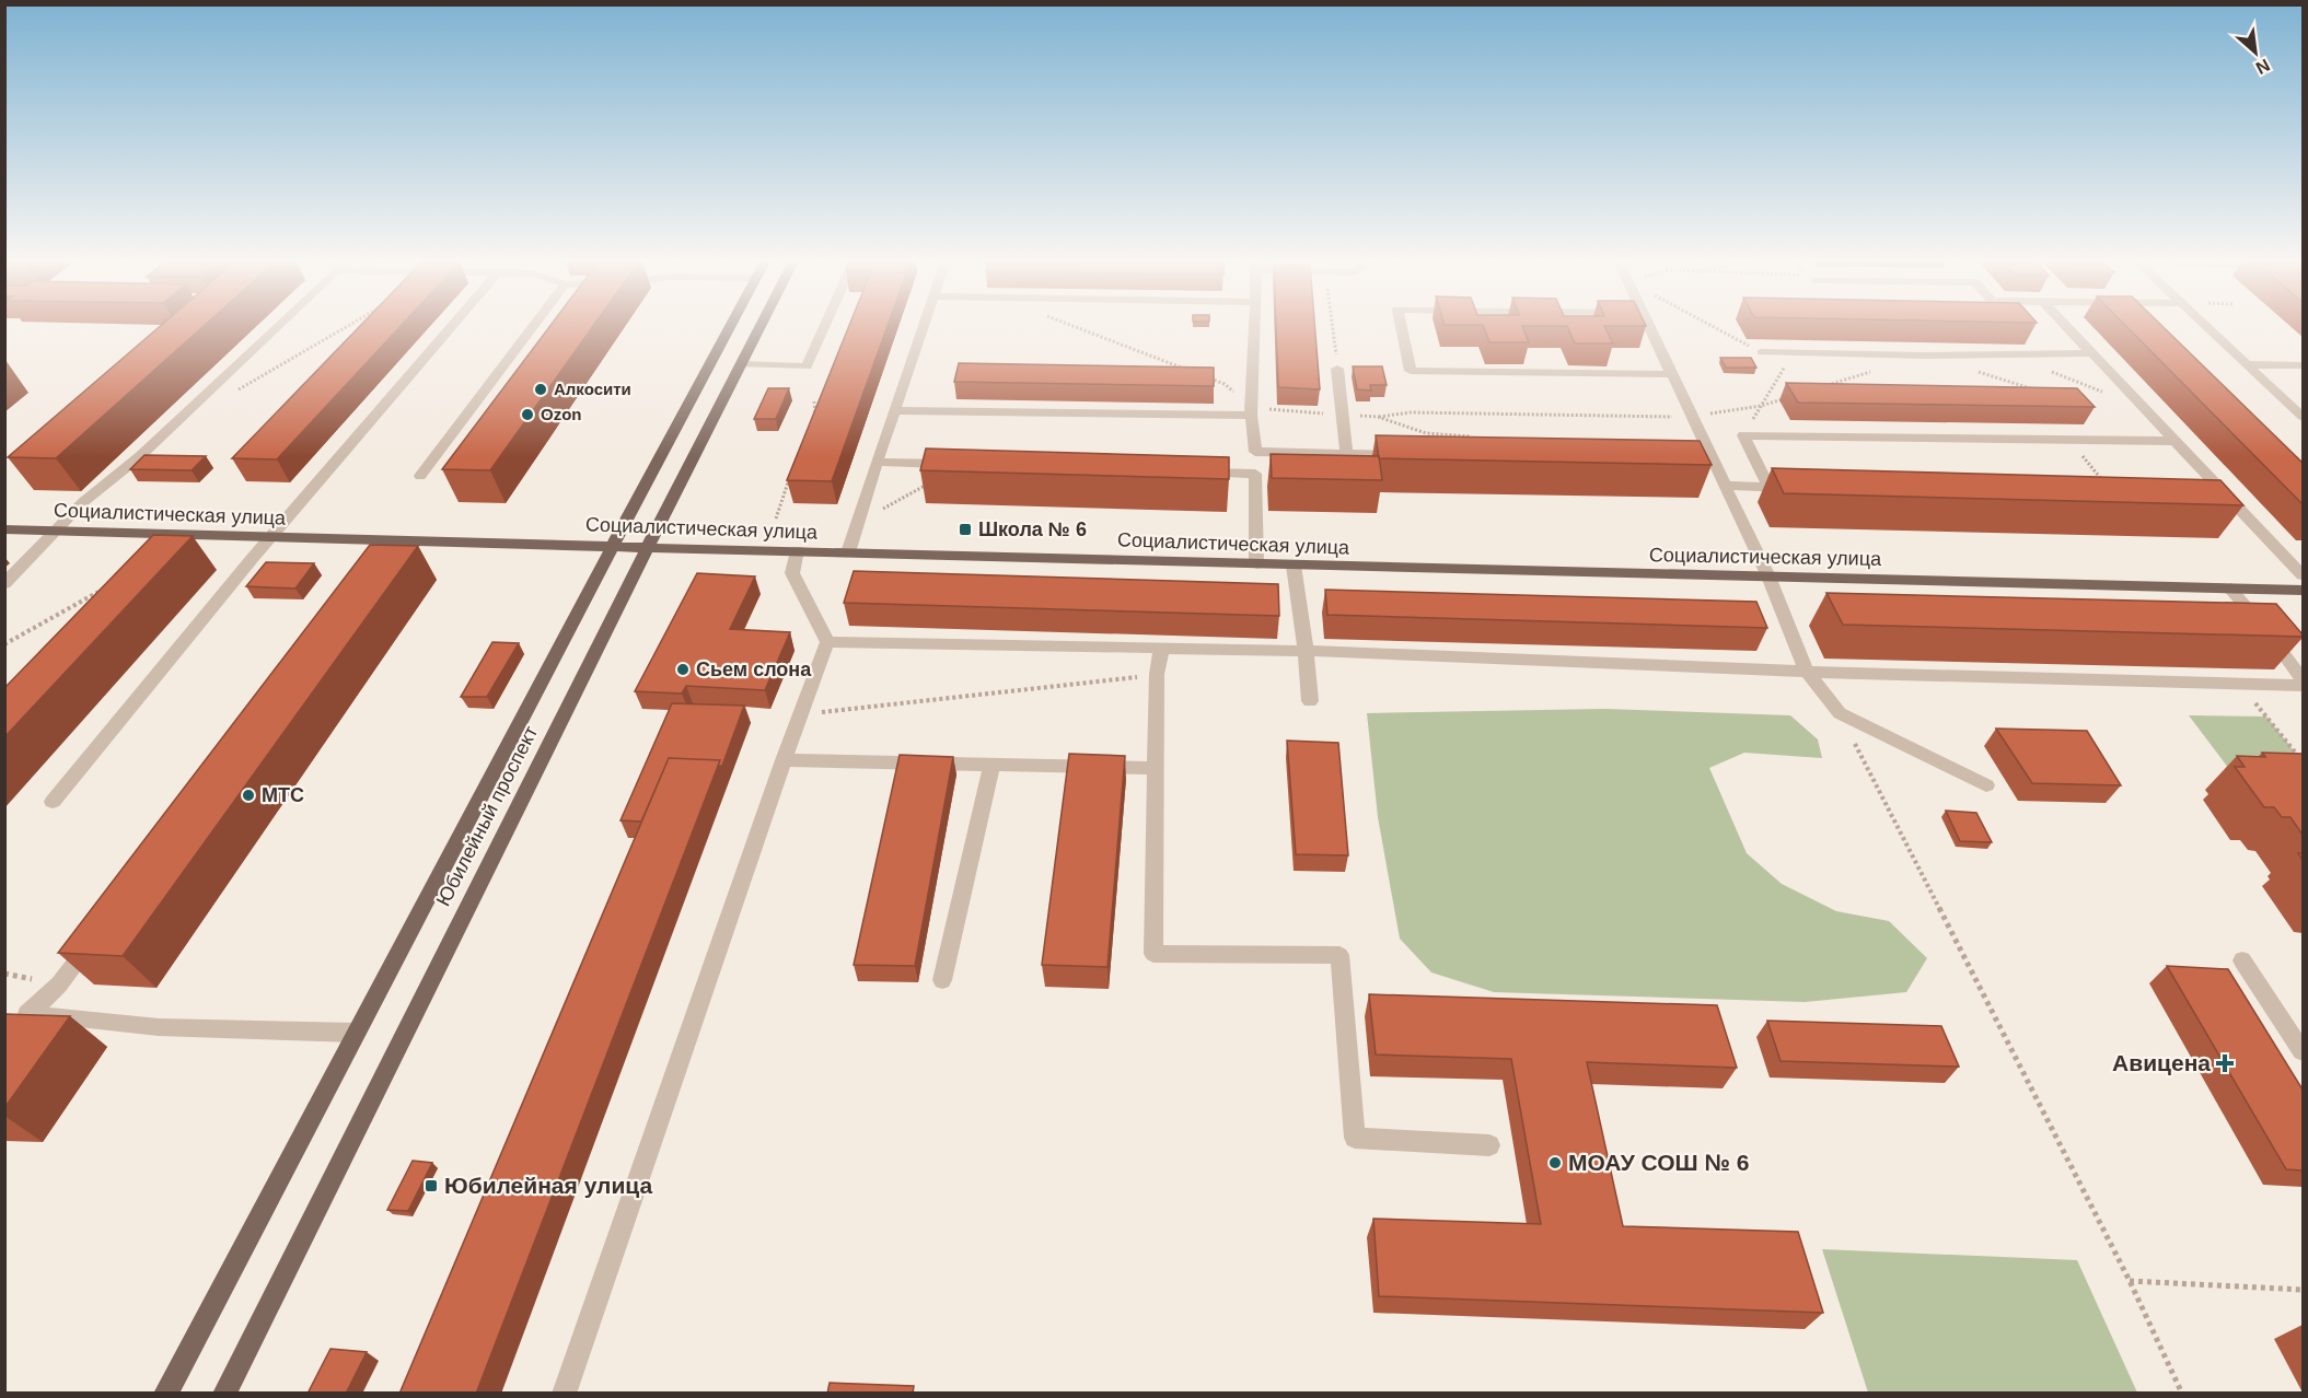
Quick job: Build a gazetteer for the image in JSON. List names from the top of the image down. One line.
{"streets":{"main road":["Социалистическая улица","Юбилейный проспект"]},"crossings":[["Социалистическая улица","Юбилейный проспект"]],"places":{"other":["Алкосити","Ozon","Сьем слона","МТС","МОАУ СОШ № 6"],"transit":["Школа № 6","Юбилейная улица"],"health":["Авицена"]},"north":"bottom right"}
